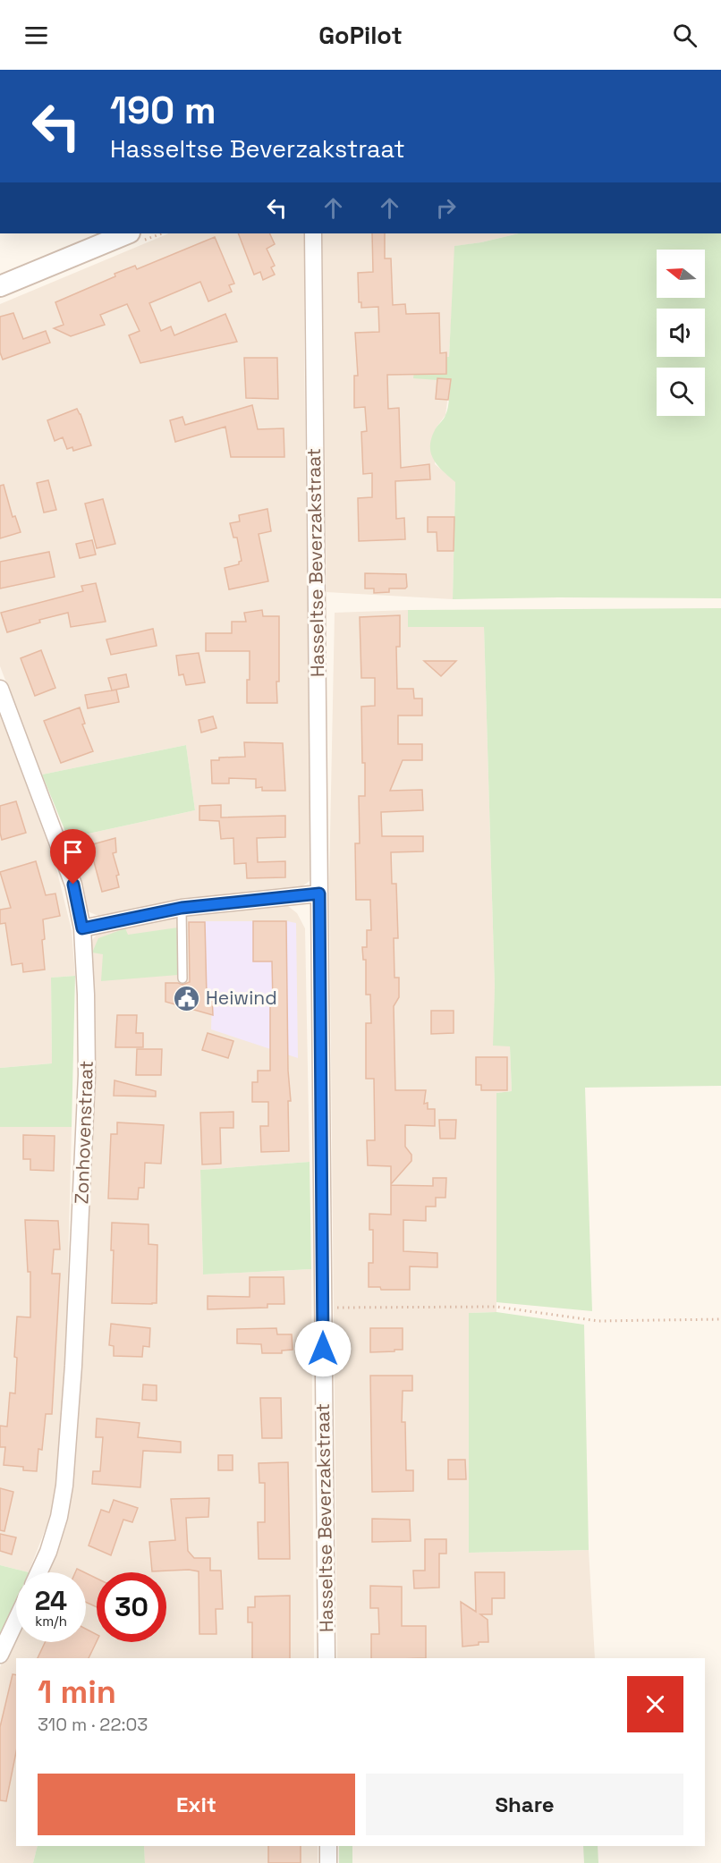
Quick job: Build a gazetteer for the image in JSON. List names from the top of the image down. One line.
{"streets":{"street":["Hasseltse Beverzakstraat","Zonhovenstraat"]},"places":{"public building":["Heiwind"]},"north":"left","page":{"header":"GoPilot","turn":["190 m","Hasseltse Beverzakstraat"],"speed":"24 km/h","limit":"30","heading":["1 min","310 m · 22:03"],"buttons":["Exit","Share"]}}
